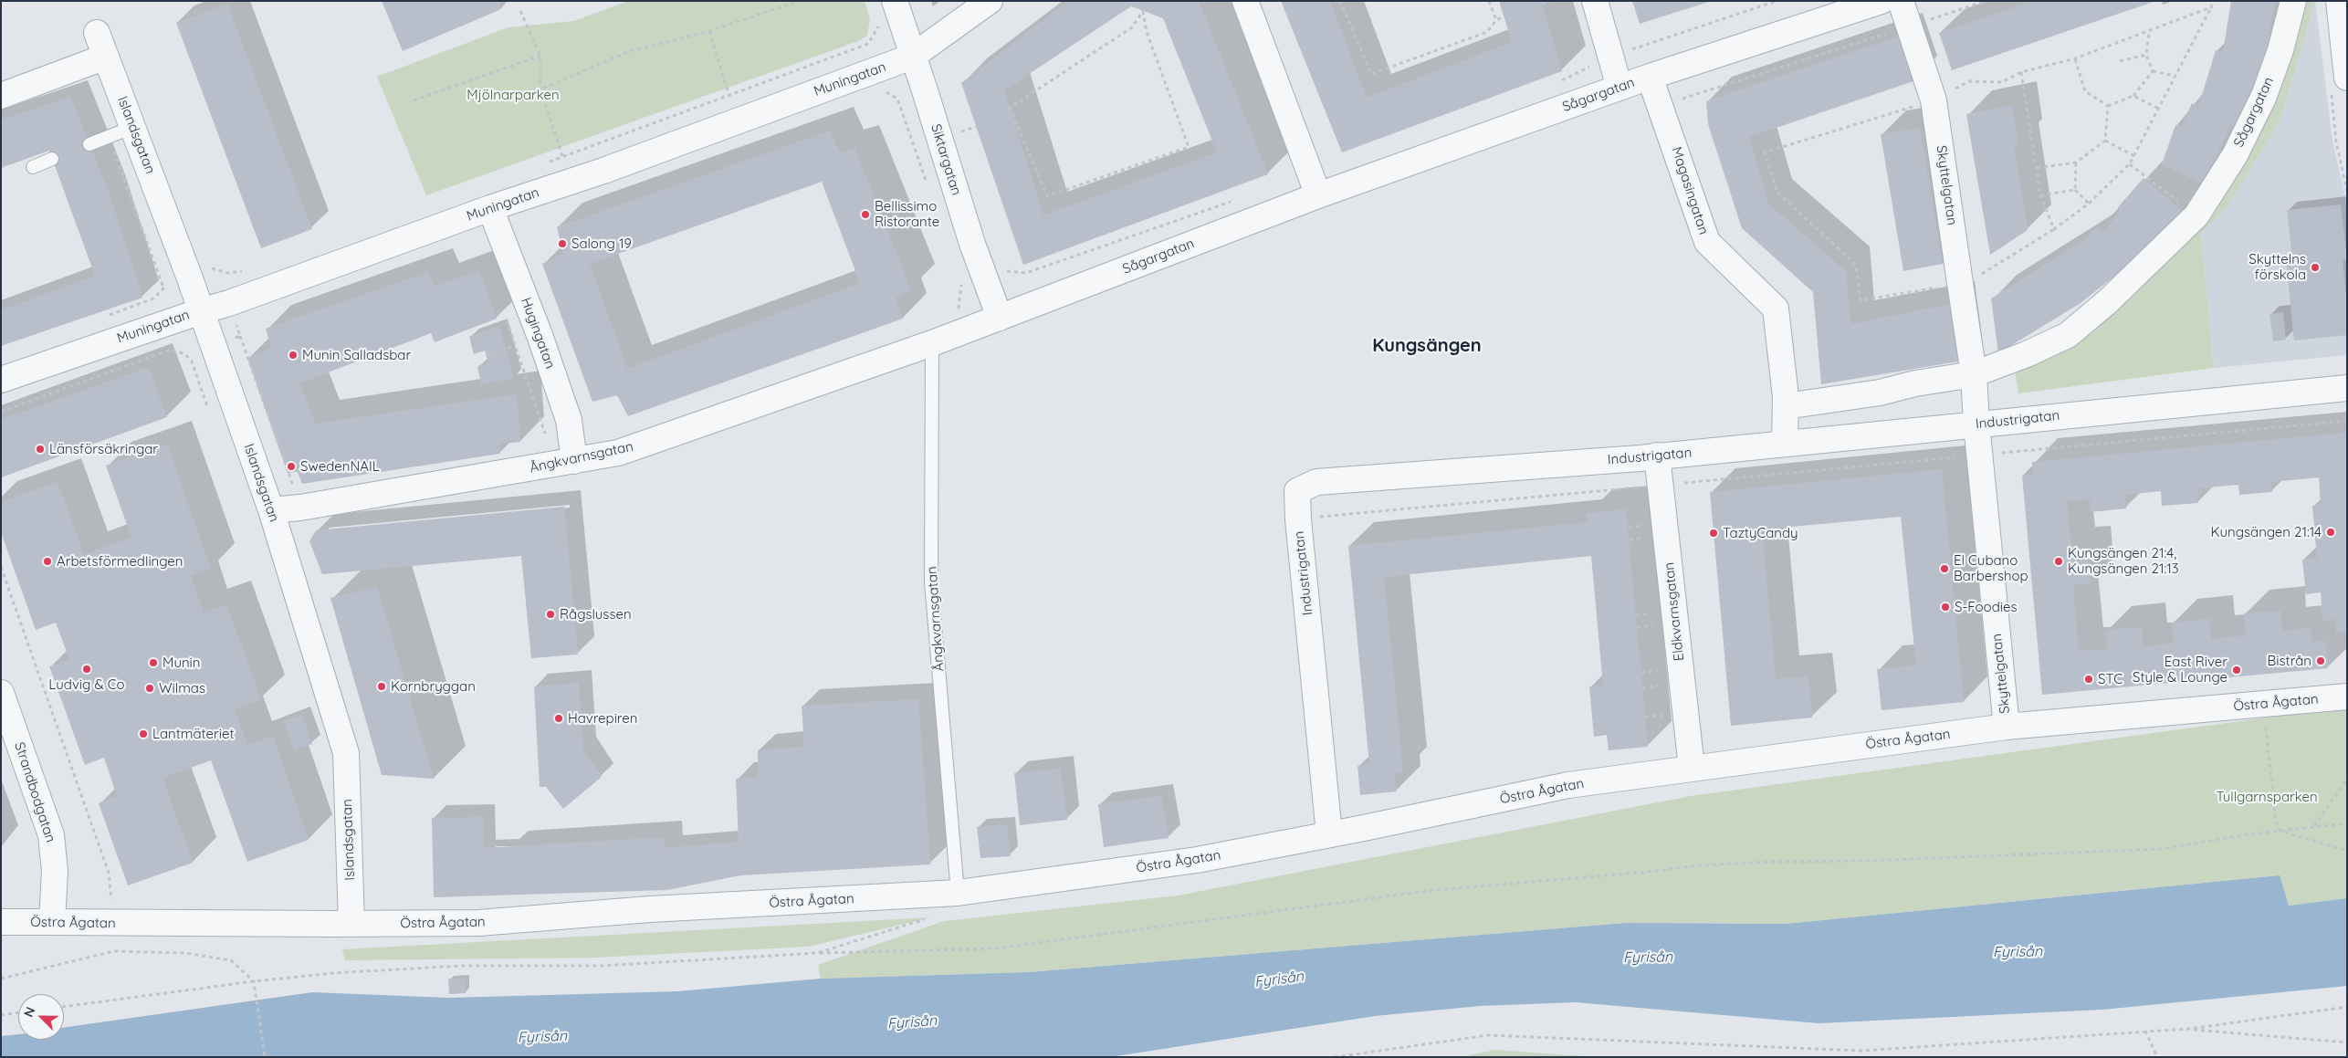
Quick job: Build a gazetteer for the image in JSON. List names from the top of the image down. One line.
{"streets":{"street":["Muningatan","Sågargatan","Islandsgatan","Siktargatan","Skyttelgatan","Magasingatan","Hugingatan","Industrigatan","Ångkvarnsgatan","Eldkvarnsgatan","Östra Ågatan","Strandbodgatan"]},"crossings":[["Muningatan","Islandsgatan"],["Muningatan","Siktargatan"],["Muningatan","Hugingatan"],["Sågargatan","Siktargatan"],["Sågargatan","Magasingatan"],["Sågargatan","Ångkvarnsgatan"],["Islandsgatan","Ångkvarnsgatan"],["Islandsgatan","Östra Ågatan"],["Siktargatan","Ångkvarnsgatan"],["Skyttelgatan","Industrigatan"],["Skyttelgatan","Östra Ågatan"],["Magasingatan","Industrigatan"],["Hugingatan","Ångkvarnsgatan"],["Industrigatan","Eldkvarnsgatan"],["Industrigatan","Östra Ågatan"],["Ångkvarnsgatan","Östra Ågatan"],["Eldkvarnsgatan","Östra Ågatan"],["Östra Ågatan","Strandbodgatan"]],"districts":["Kungsängen"],"water":["Fyrisån"],"parks":["Mjölnarparken","Tullgarnsparken"],"places":["Bellissimo Ristorante","Salong 19","Skyttelns förskola","Munin Salladsbar","Länsförsäkringar","SwedenNAIL","Kungsängen 21:14","TaztyCandy","Arbetsförmedlingen","Kungsängen 21:4, Kungsängen 21:13","El Cubano Barbershop","S-Foodies","Rågslussen","Bistrån","Munin","Ludvig & Co","East River Style & Lounge","STC","Kornbryggan","Wilmas","Havrepiren","Lantmäteriet"],"north":"top left"}
